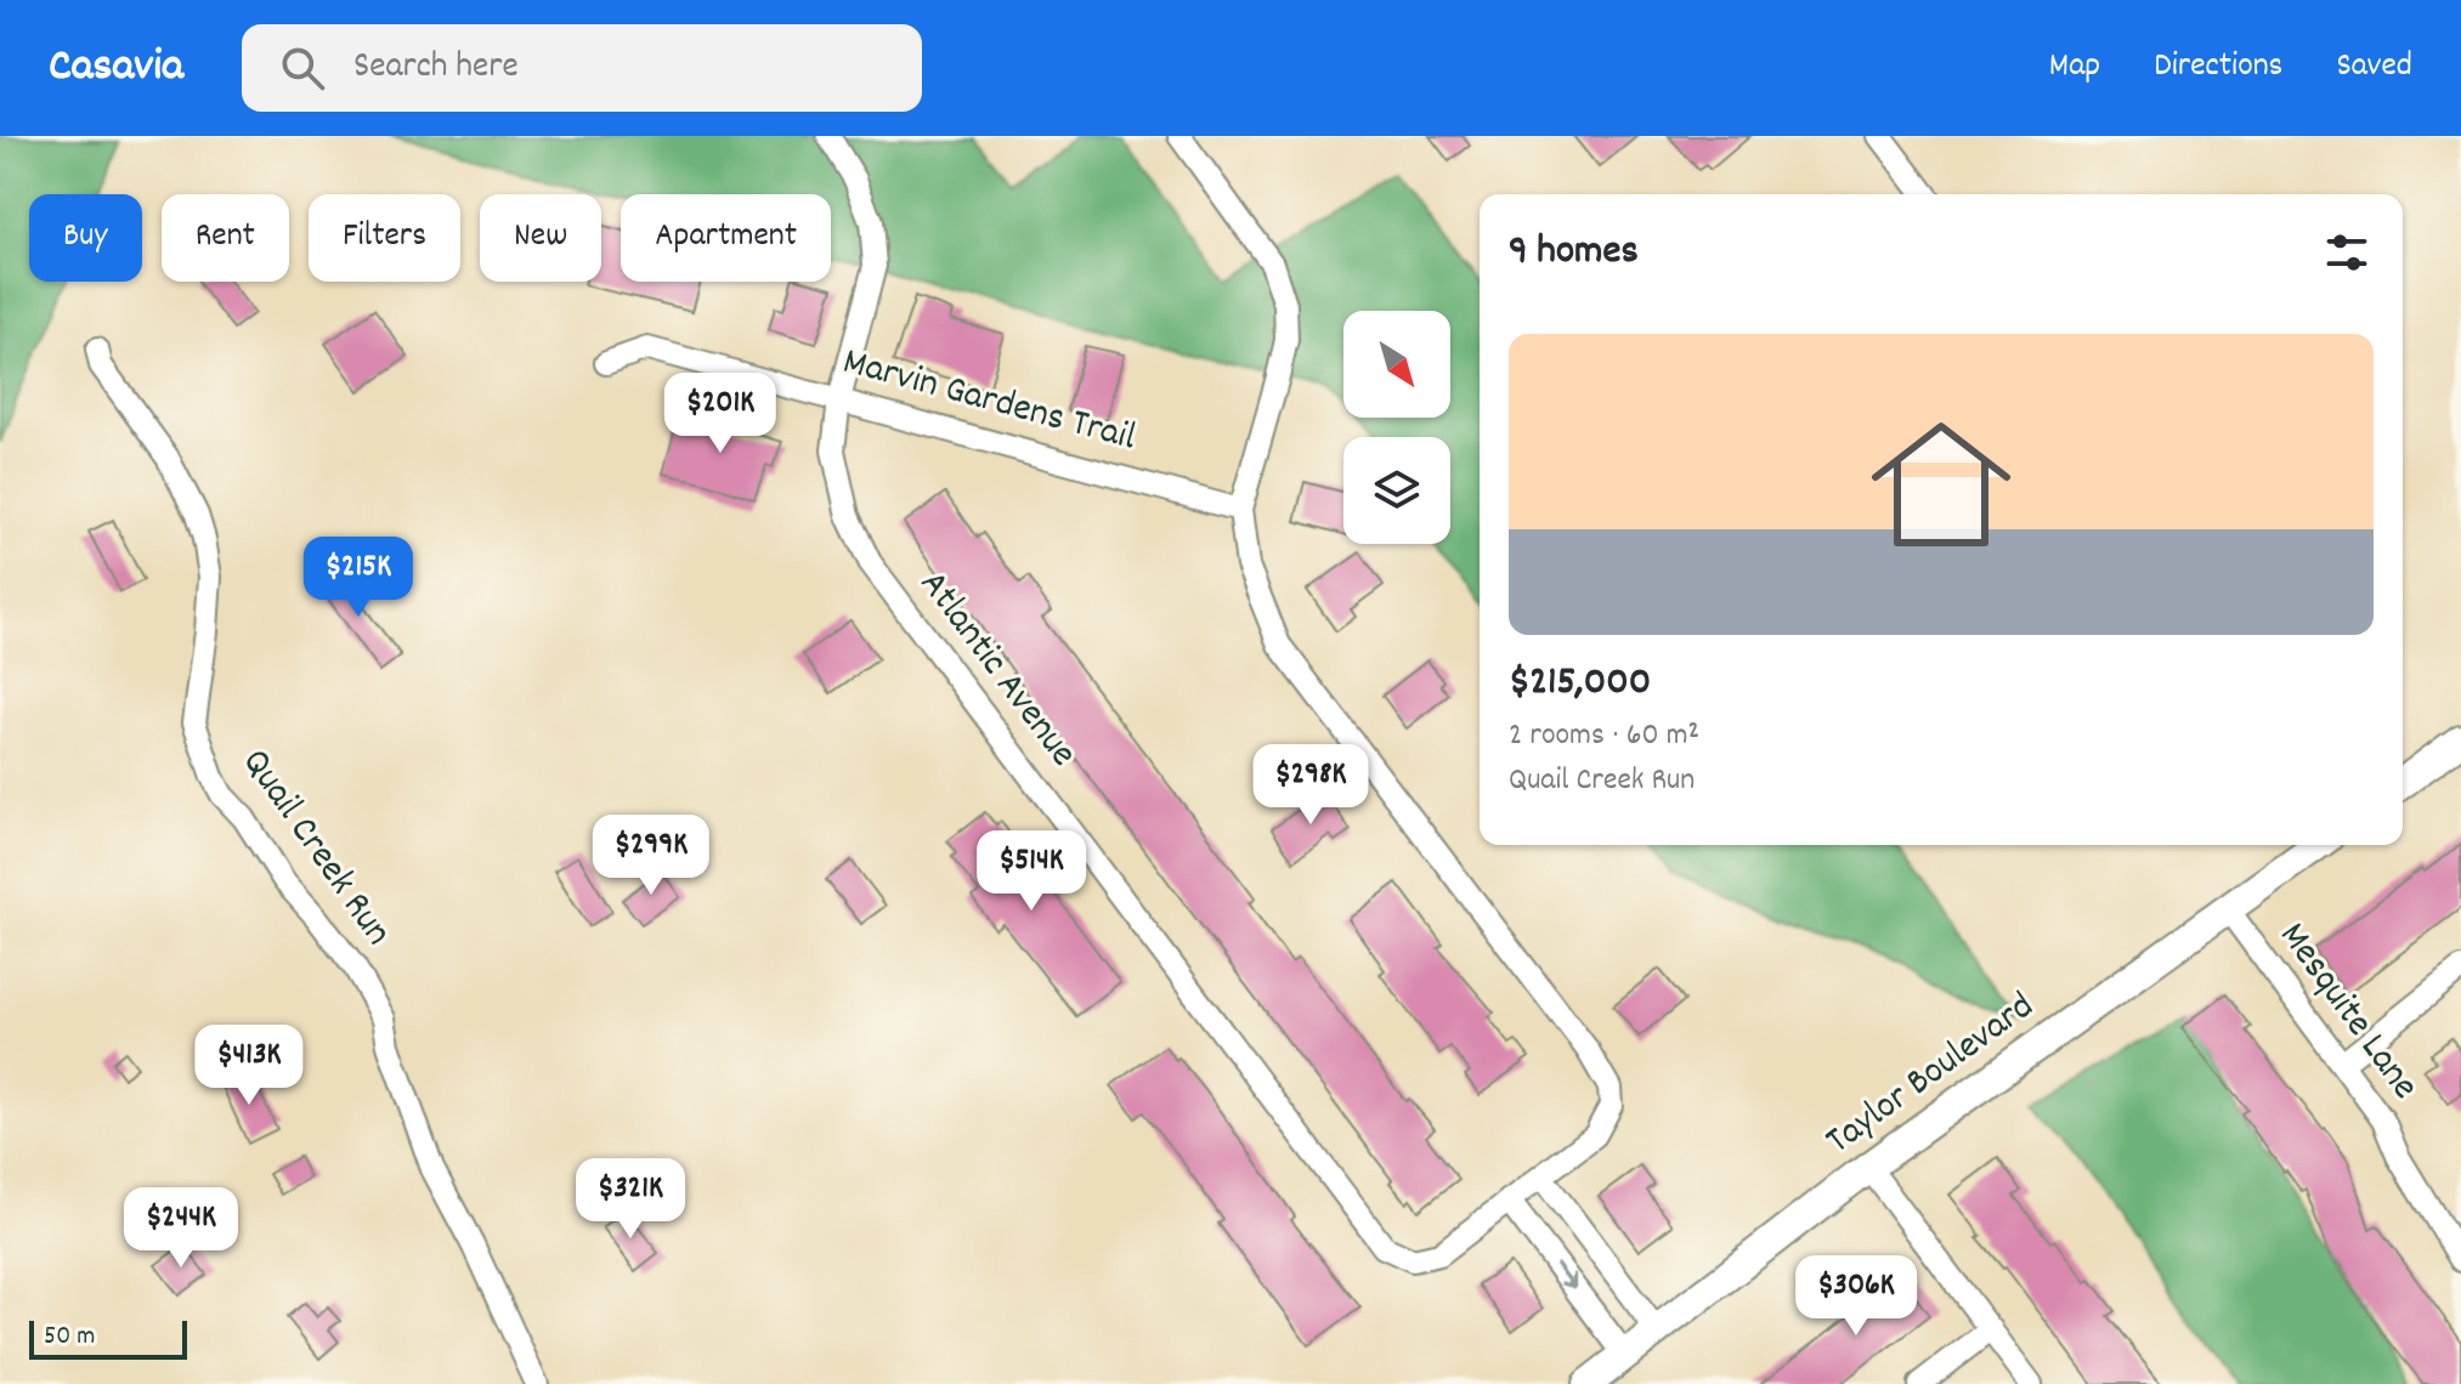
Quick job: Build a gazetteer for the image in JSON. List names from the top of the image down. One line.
{"streets":{"street":["Marvin Gardens Trail","Atlantic Avenue","Quail Creek Run","Mesquite Lane","Taylor Boulevard"]},"crossings":[["Marvin Gardens Trail","Atlantic Avenue"],["Mesquite Lane","Taylor Boulevard"]],"scale_bar":"50 m","north":"bottom right","page":{"header":"Casavia","search":"Search here","nav":["Map","Directions","Saved"],"chip":["Buy","Rent","Filters","New","Apartment"],"heading":"9 homes","list":[{"name":"$215,000","note":"2 rooms · 60 m² · Quail Creek Run"}],"price":["$201K","$215K","$298K","$299K","$514K","$413K","$321K","$244K","$306K"],"scale":"50 m"}}
